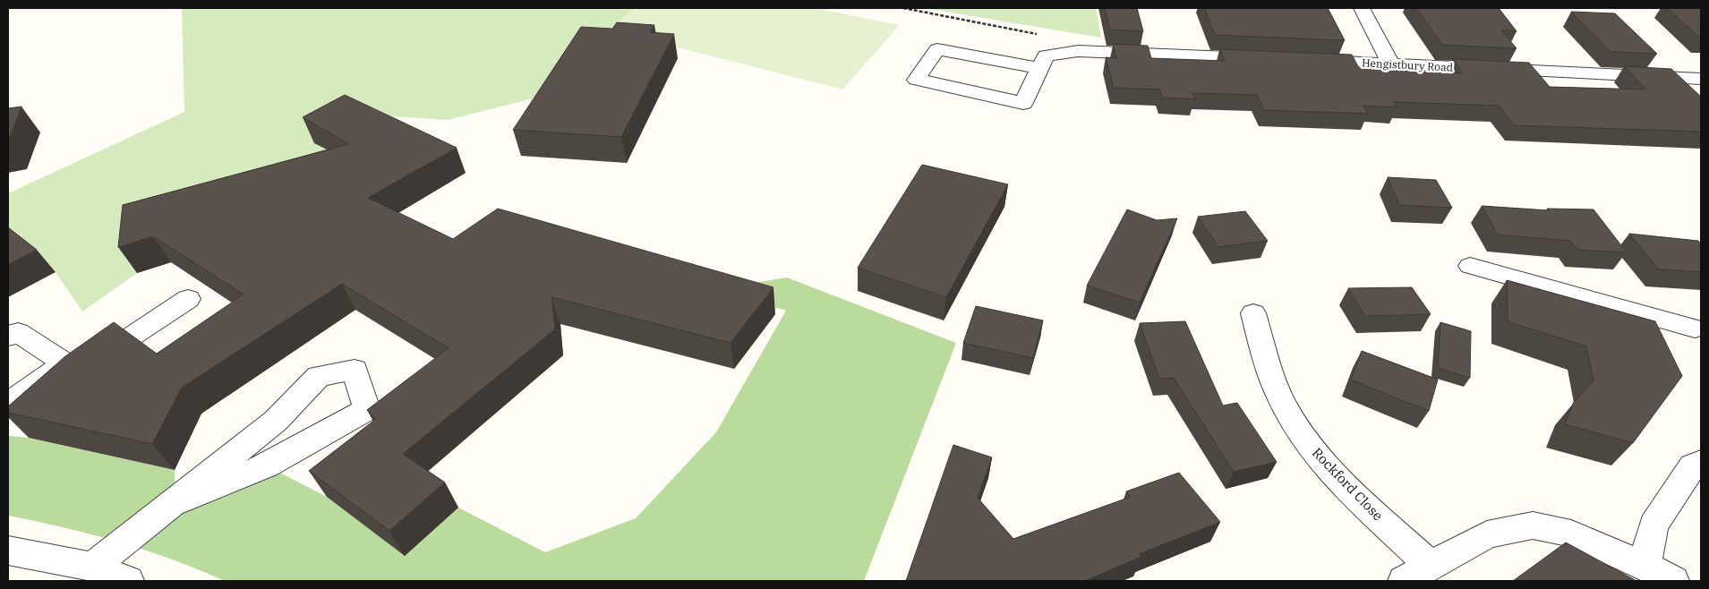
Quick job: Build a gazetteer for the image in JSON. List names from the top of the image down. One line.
{"streets":{"street":["Hengistbury Road","Rockford Close"]}}
